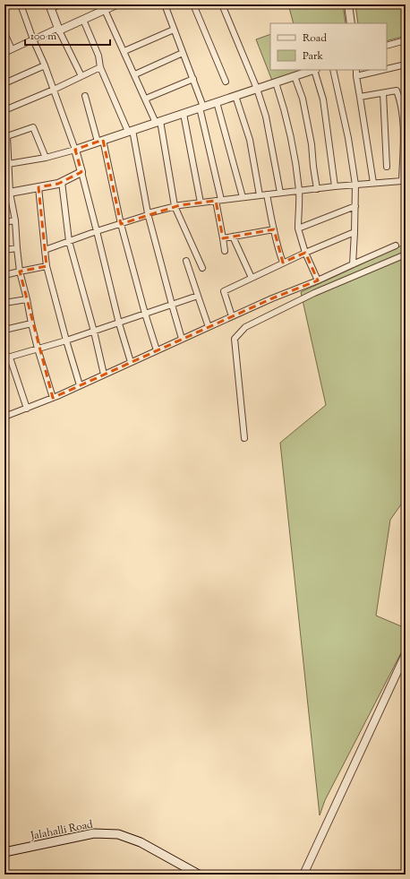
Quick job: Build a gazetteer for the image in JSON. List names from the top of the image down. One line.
{"streets":{"main road":["Jalahalli Road"]},"legend":["Road","Park"],"scale_bar":"100 m"}
